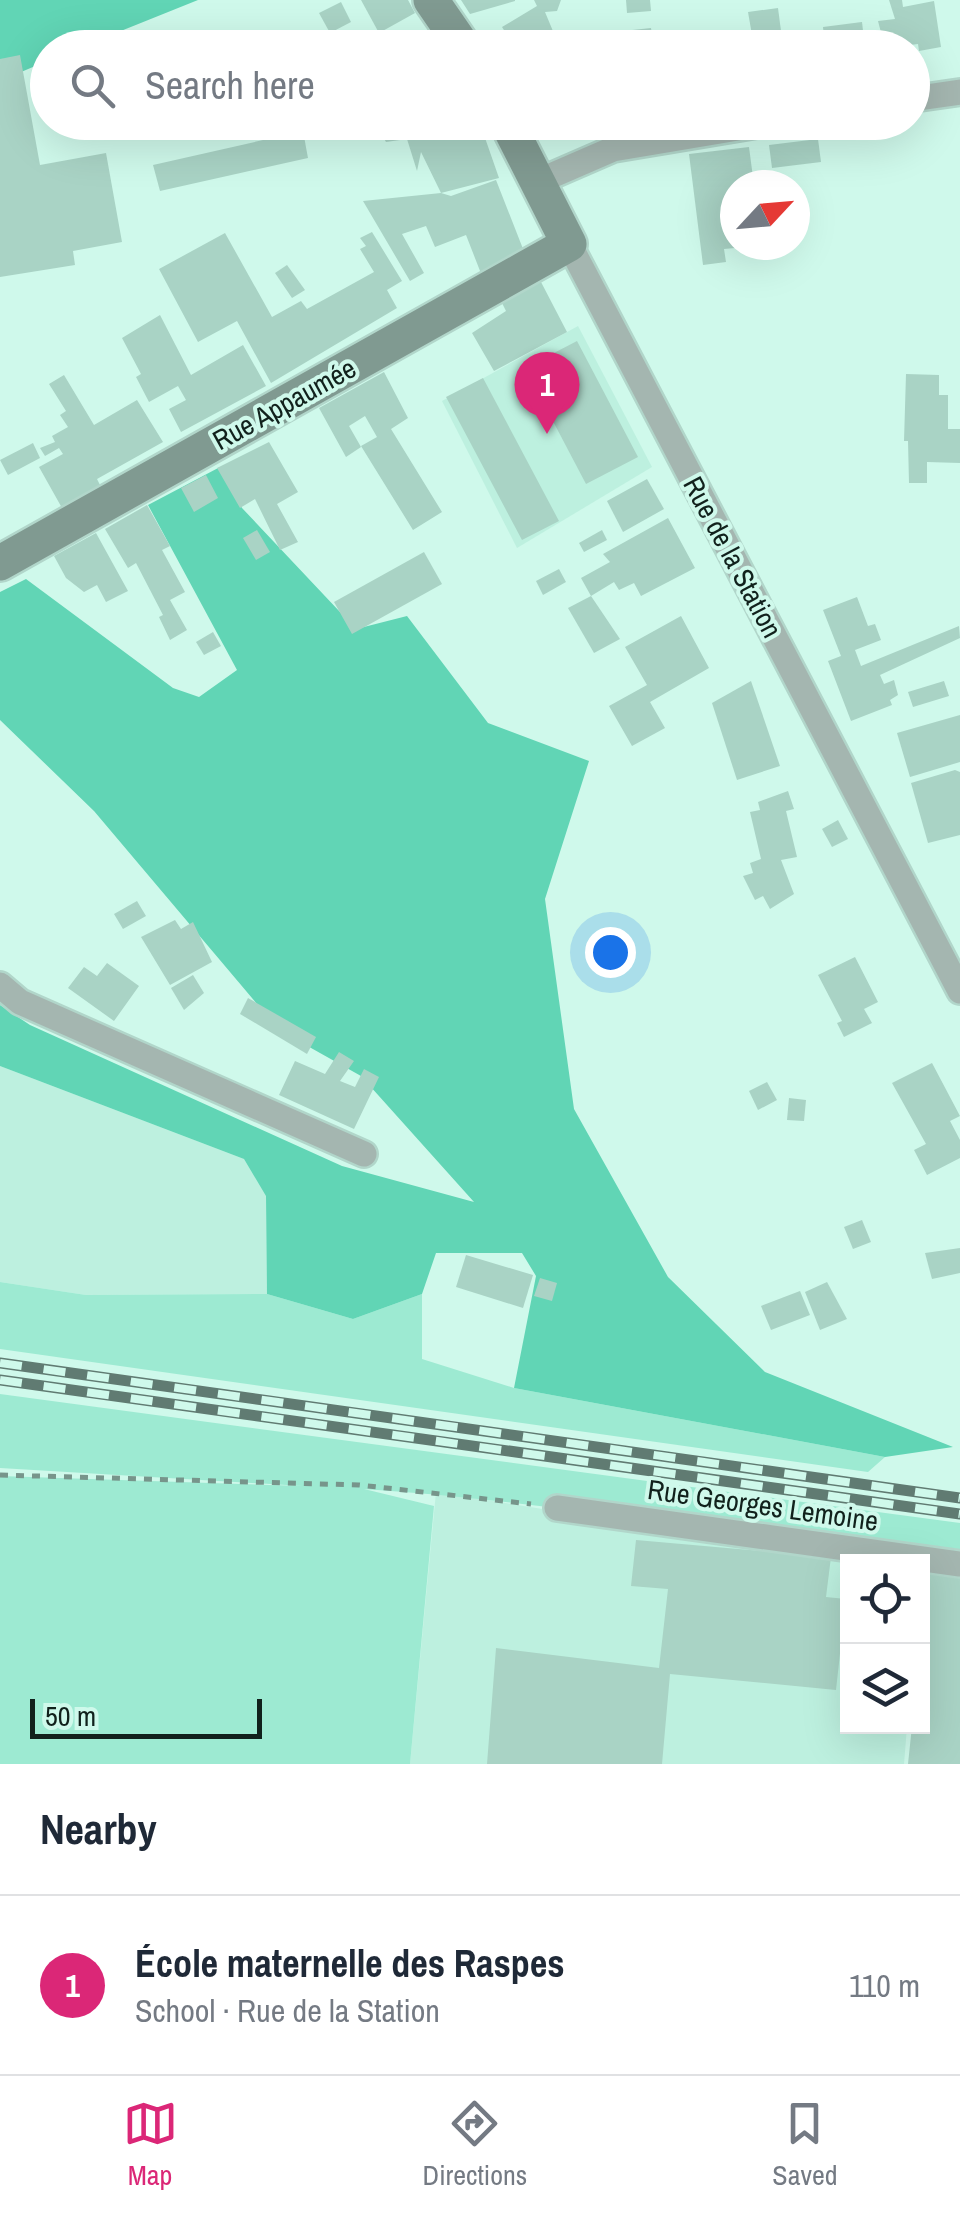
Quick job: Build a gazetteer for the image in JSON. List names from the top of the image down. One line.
{"streets":{"street":["Rue Appaumée","Rue de la Station","Rue Georges Lemoine"]},"crossings":[["Rue Appaumée","Rue de la Station"]],"scale_bar":"50 m","north":"top right","page":{"search":"Search here","pins":"1","scale":"50 m","heading":"Nearby","list":[{"mark":"1","name":"École maternelle des Raspes","note":"School · Rue de la Station","value":"110 m"}],"nav":["Map","Directions","Saved"]}}
